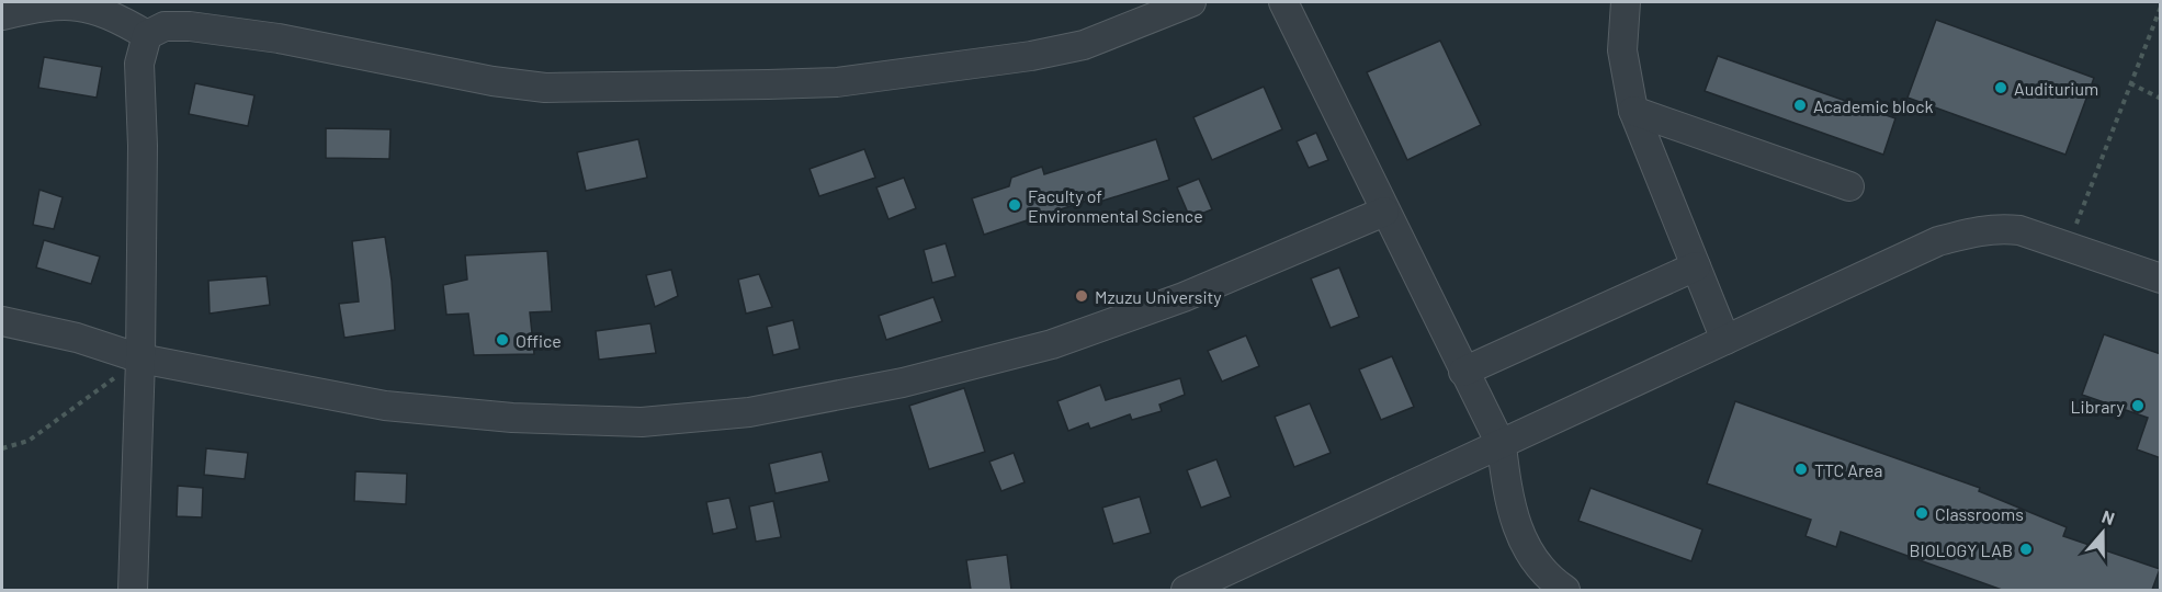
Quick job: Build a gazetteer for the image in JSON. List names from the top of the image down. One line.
{"places":["Auditurium","Academic block","Faculty of Environmental Science","Mzuzu University","Office","Library","TTC Area","Classrooms","BIOLOGY LAB"],"north":"top"}
